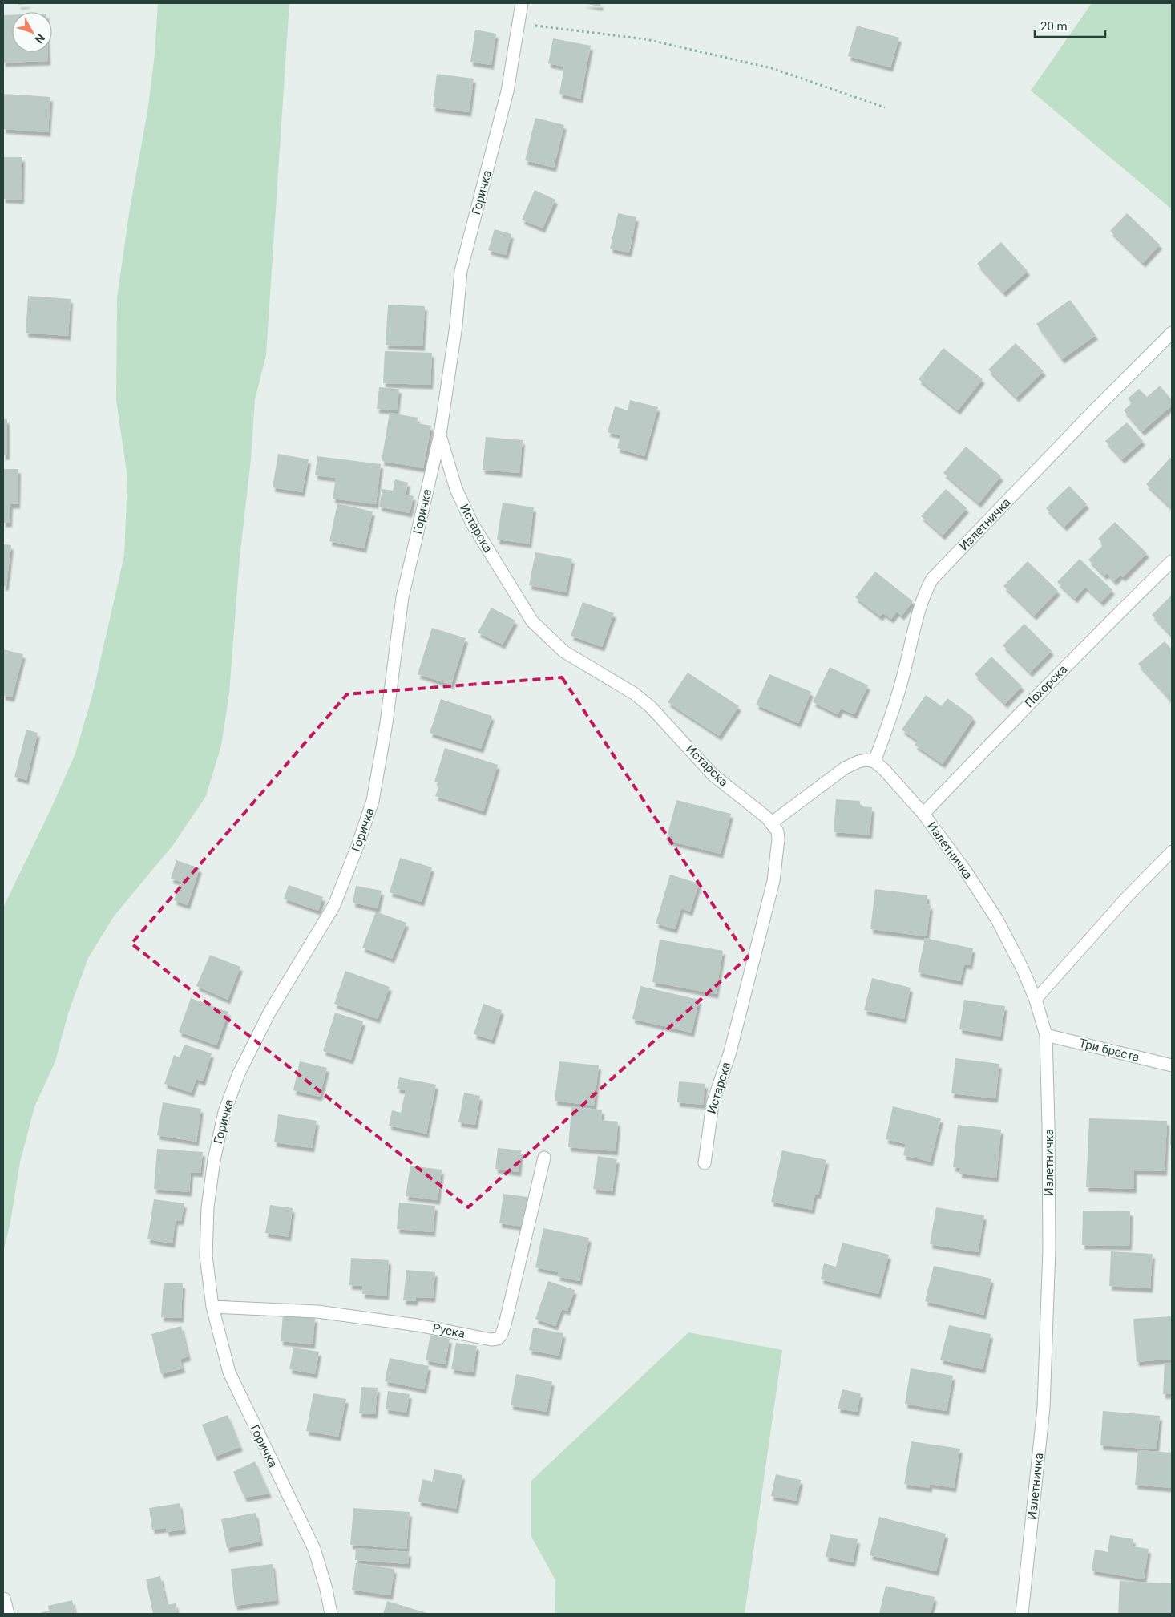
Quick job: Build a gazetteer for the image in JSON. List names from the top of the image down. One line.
{"streets":{"street":["Горичка","Излетничка","Истарска","Похорска","Три бреста","Руска"]},"crossings":[["Горичка","Истарска"],["Горичка","Руска"],["Излетничка","Похорска"],["Излетничка","Три бреста"]],"scale_bar":"20 m","north":"bottom right"}
